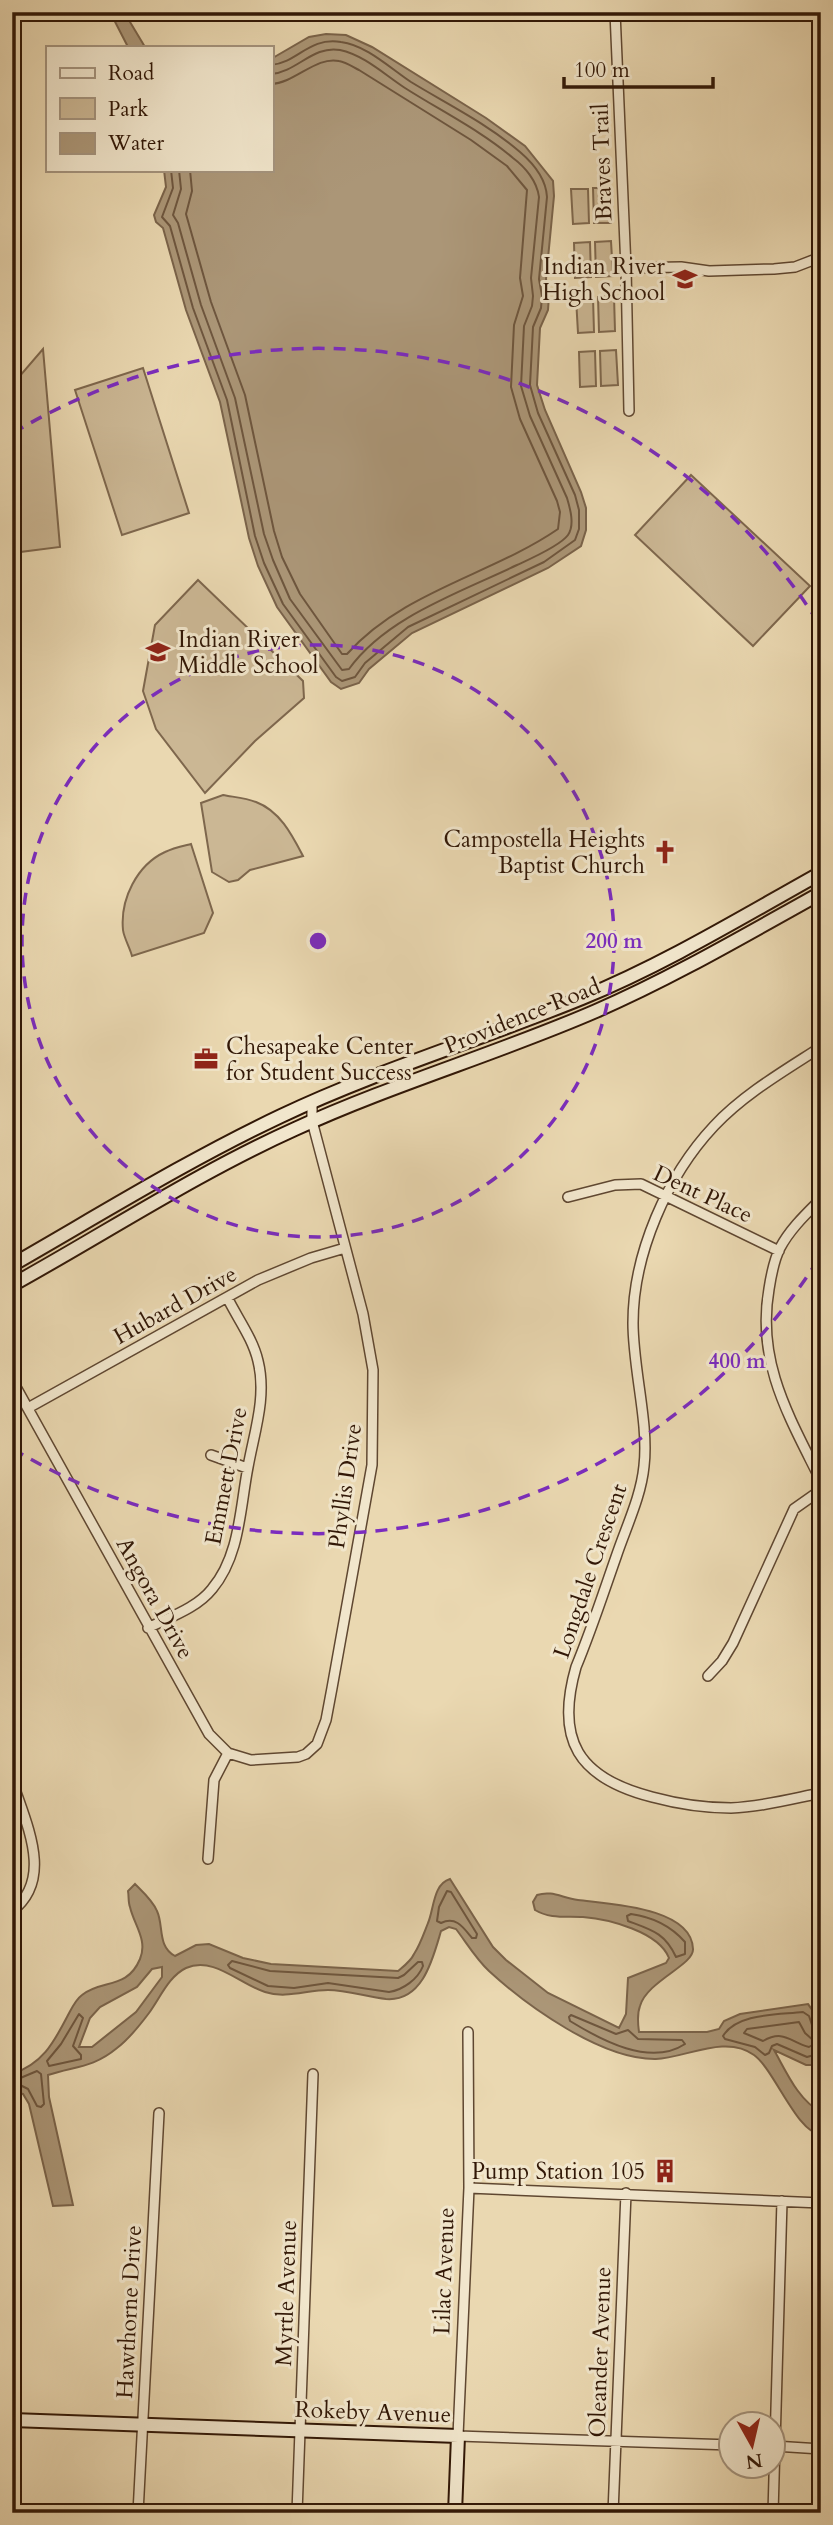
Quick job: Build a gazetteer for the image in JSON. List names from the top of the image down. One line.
{"streets":{"main road":["Providence Road","Lilac Avenue","Rokeby Avenue"],"street":["Braves Trail","Dent Place","Hubard Drive","Emmett Drive","Phyllis Drive","Longdale Crescent","Angora Drive","Myrtle Avenue","Hawthorne Drive","Oleander Avenue"]},"crossings":[["Providence Road","Phyllis Drive"],["Dent Place","Longdale Crescent"],["Hubard Drive","Emmett Drive"],["Hubard Drive","Phyllis Drive"],["Hubard Drive","Angora Drive"],["Emmett Drive","Angora Drive"],["Phyllis Drive","Angora Drive"],["Lilac Avenue","Rokeby Avenue"],["Myrtle Avenue","Rokeby Avenue"],["Hawthorne Drive","Rokeby Avenue"],["Oleander Avenue","Rokeby Avenue"]],"places":{"school or university":["Indian River High School","Indian River Middle School"],"church":["Campostella Heights Baptist Church"],"office":["Chesapeake Center for Student Success"],"building":["Pump Station 105"]},"legend":["Road","Park","Water"],"scale_bar":"100 m","north":"bottom","rings":["200 m","400 m"]}
